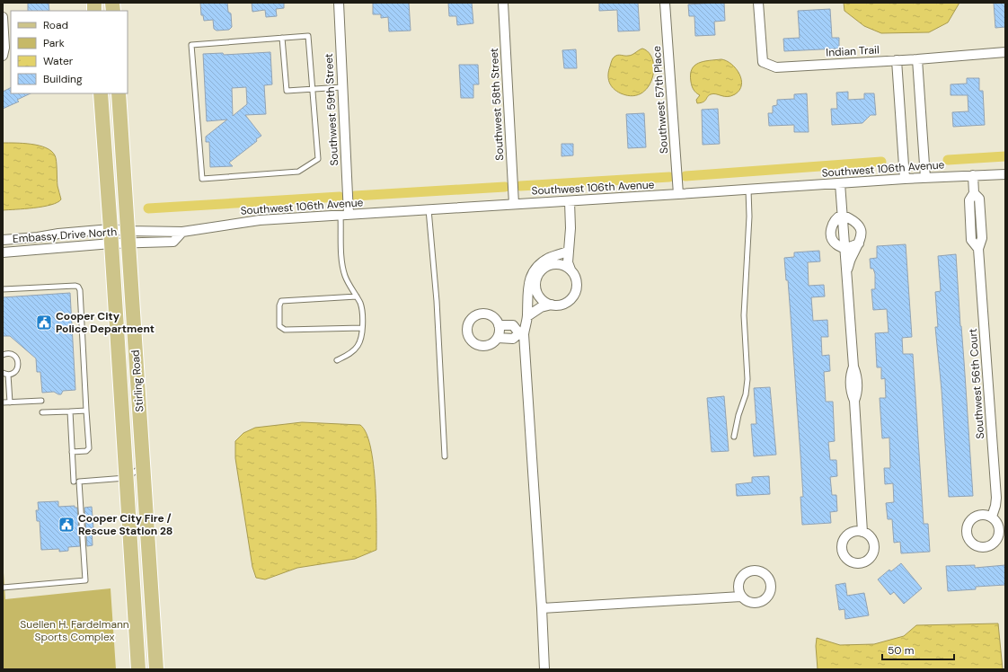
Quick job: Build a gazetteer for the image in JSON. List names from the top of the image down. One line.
{"streets":{"main road":["Stirling Road"],"street":["Indian Trail","Southwest 57th Place","Southwest 58th Street","Southwest 59th Street","Southwest 106th Avenue","Embassy Drive North","Southwest 56th Court"]},"crossings":[["Southwest 57th Place","Southwest 106th Avenue"],["Southwest 58th Street","Southwest 106th Avenue"],["Southwest 59th Street","Southwest 106th Avenue"],["Southwest 106th Avenue","Embassy Drive North"],["Southwest 106th Avenue","Stirling Road"],["Southwest 106th Avenue","Southwest 56th Court"],["Embassy Drive North","Stirling Road"]],"parks":["Suellen H. Fardelmann Sports Complex"],"places":{"public building":["Cooper City Police Department","Cooper City Fire / Rescue Station 28"]},"legend":["Road","Park","Water","Building"],"scale_bar":"50 m"}
